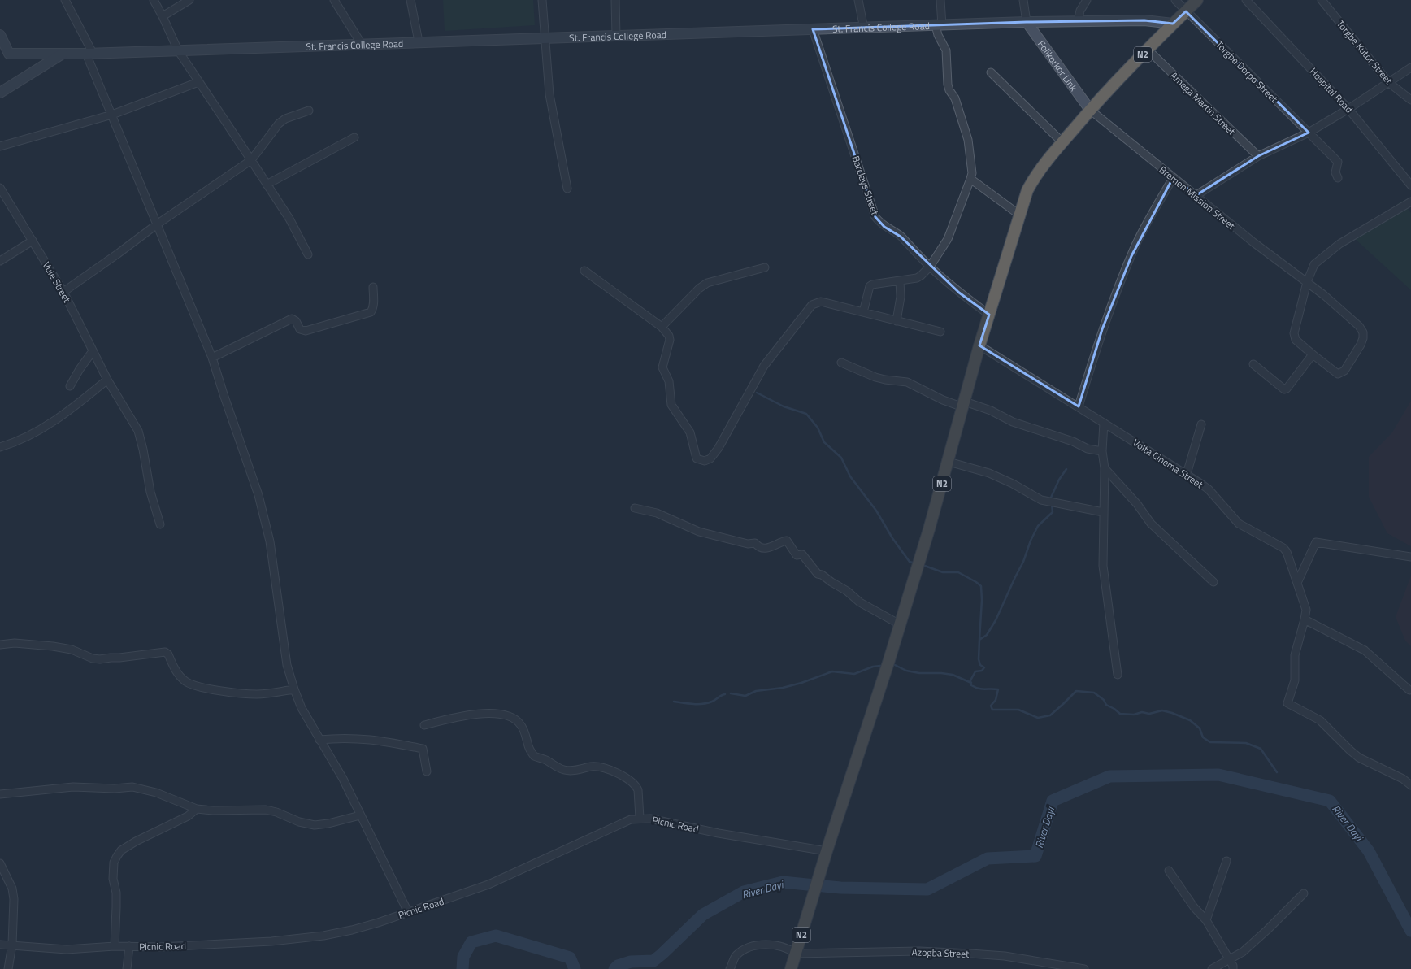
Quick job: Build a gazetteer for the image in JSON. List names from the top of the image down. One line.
{"streets":{"highway":["N2"],"main road":["St. Francis College Road","Folikorkor Link"],"street":["Torgbe Kutor Street","Torgbe Dorpo Street","Hospital Road","Amega Martin Street","Barclays Street","Bremen Mission Street","Vule Street","Volta Cinema Street","Picnic Road","Azogba Street"]},"crossings":[["St. Francis College Road","N2"],["St. Francis College Road","Folikorkor Link"],["St. Francis College Road","Barclays Street"],["N2","Folikorkor Link"],["N2","Torgbe Dorpo Street"],["N2","Amega Martin Street"],["N2","Barclays Street"],["N2","Bremen Mission Street"],["N2","Volta Cinema Street"],["N2","Picnic Road"],["N2","Azogba Street"],["Folikorkor Link","Bremen Mission Street"]],"water":["River Dayi"]}
